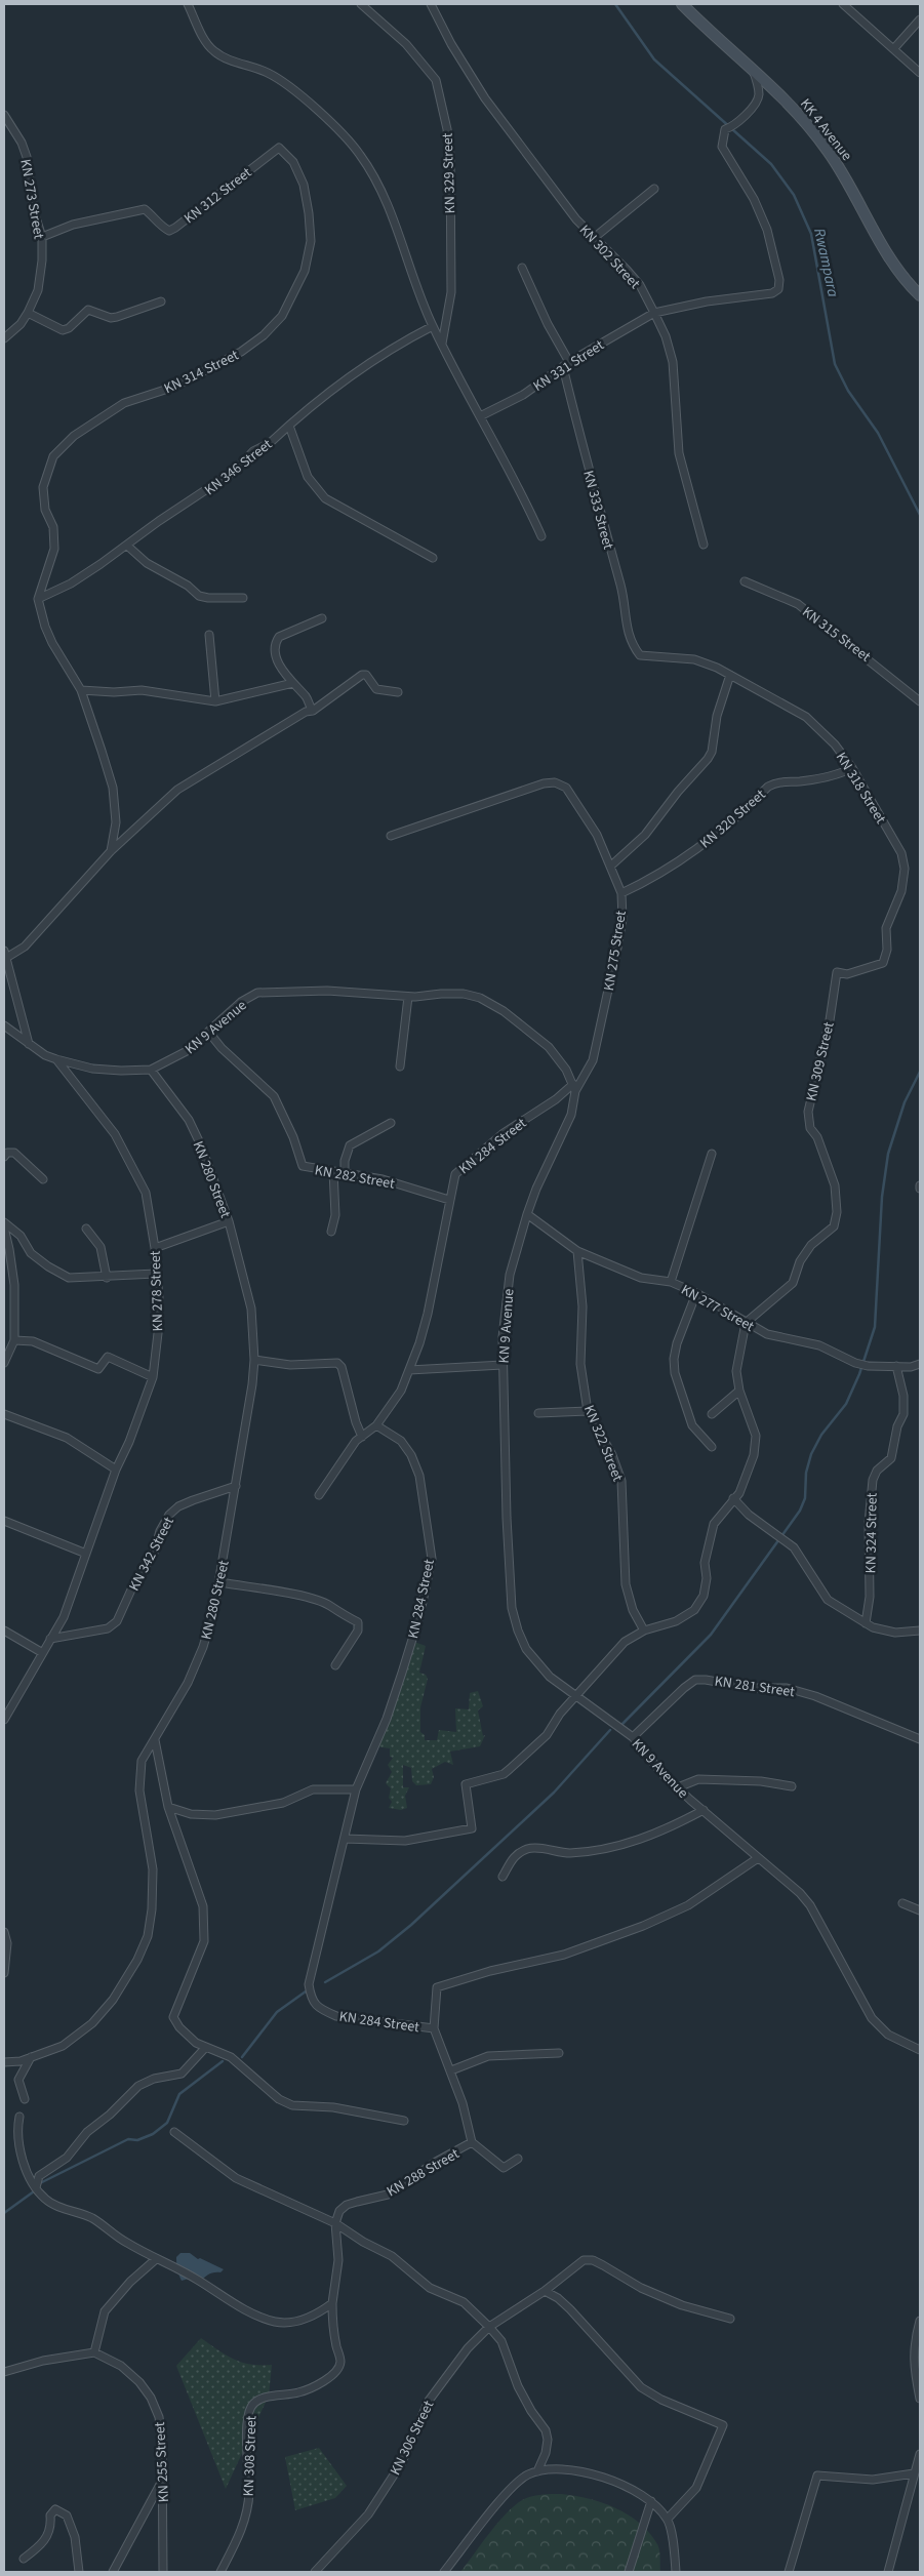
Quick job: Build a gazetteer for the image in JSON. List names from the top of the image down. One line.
{"streets":{"main road":["KK 4 Avenue"],"street":["KN 329 Street","KN 312 Street","KN 273 Street","KN 302 Street","KN 331 Street","KN 314 Street","KN 346 Street","KN 333 Street","KN 315 Street","KN 318 Street","KN 320 Street","KN 275 Street","KN 9 Avenue","KN 309 Street","KN 284 Street","KN 282 Street","KN 280 Street","KN 278 Street","KN 277 Street","KN 322 Street","KN 324 Street","KN 342 Street","KN 281 Street","KN 288 Street","KN 306 Street","KN 308 Street","KN 255 Street"]},"crossings":[["KK 4 Avenue","KN 331 Street"],["KN 312 Street","KN 273 Street"],["KN 312 Street","KN 314 Street"],["KN 302 Street","KN 331 Street"],["KN 331 Street","KN 333 Street"],["KN 314 Street","KN 346 Street"],["KN 333 Street","KN 318 Street"],["KN 318 Street","KN 320 Street"],["KN 318 Street","KN 309 Street"],["KN 320 Street","KN 275 Street"],["KN 275 Street","KN 9 Avenue"],["KN 275 Street","KN 284 Street"],["KN 9 Avenue","KN 284 Street"],["KN 9 Avenue","KN 282 Street"],["KN 9 Avenue","KN 280 Street"],["KN 9 Avenue","KN 278 Street"],["KN 9 Avenue","KN 277 Street"],["KN 9 Avenue","KN 281 Street"],["KN 9 Avenue","KN 288 Street"],["KN 309 Street","KN 277 Street"],["KN 284 Street","KN 282 Street"],["KN 284 Street","KN 288 Street"],["KN 280 Street","KN 342 Street"],["KN 278 Street","KN 342 Street"],["KN 277 Street","KN 322 Street"],["KN 277 Street","KN 324 Street"]],"water":["Rwampara"]}
